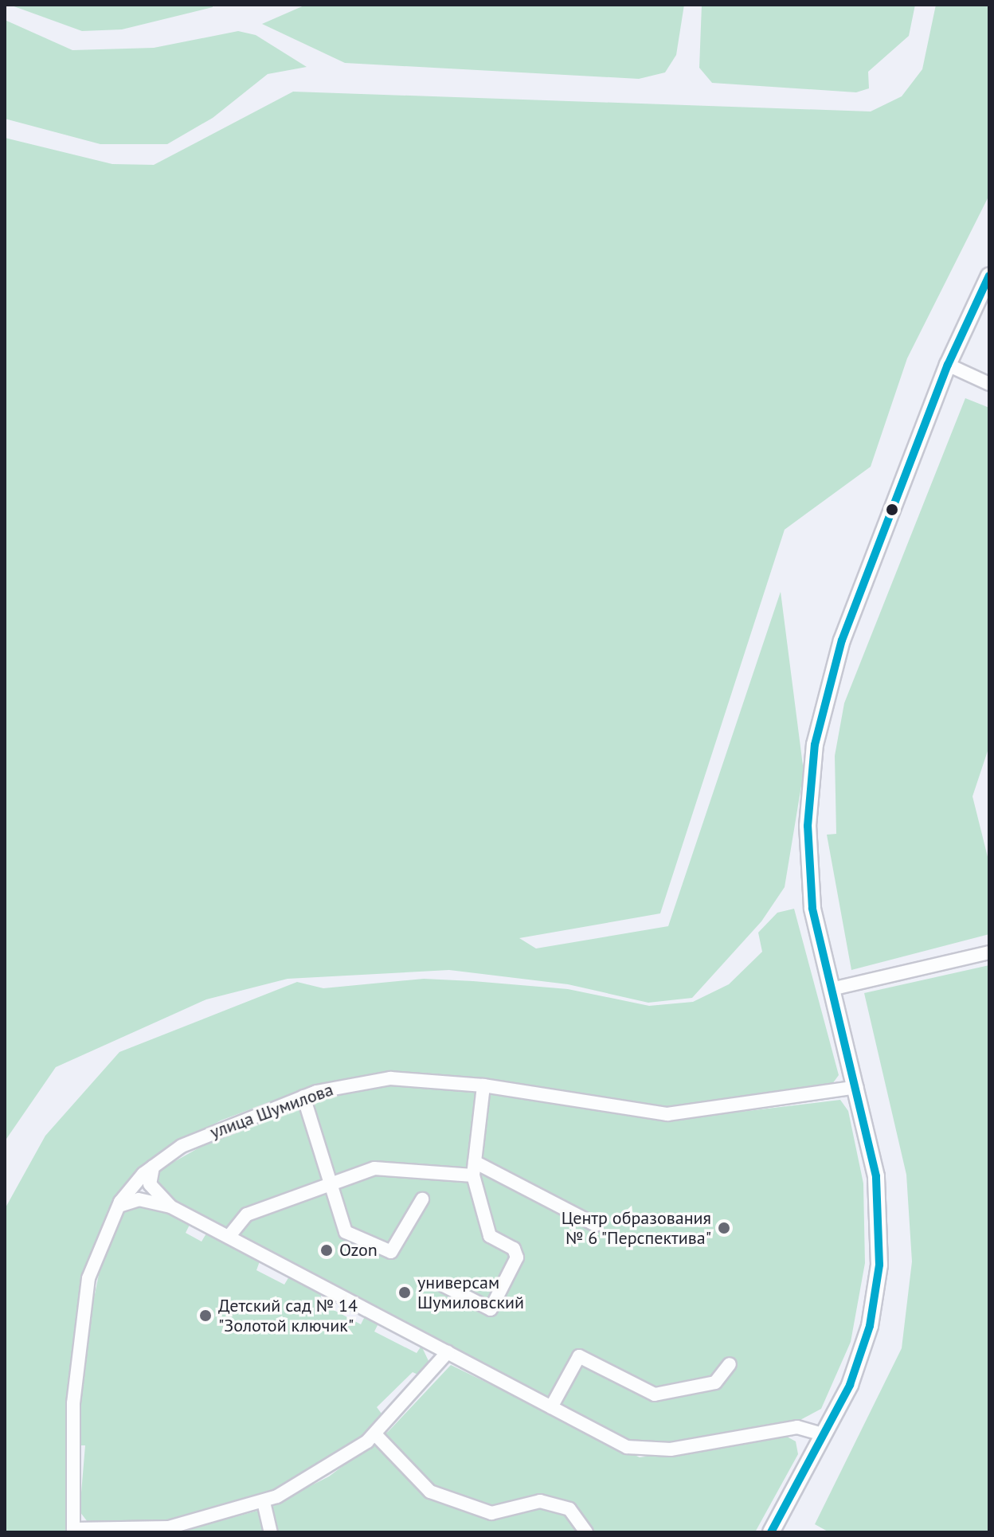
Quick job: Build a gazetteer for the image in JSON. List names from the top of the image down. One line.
{"streets":{"street":["улица Шумилова"]},"places":["Центр образования № 6 \"Перспектива\"","Ozon","универсам Шумиловский","Детский сад № 14 \"Золотой ключик\""]}
